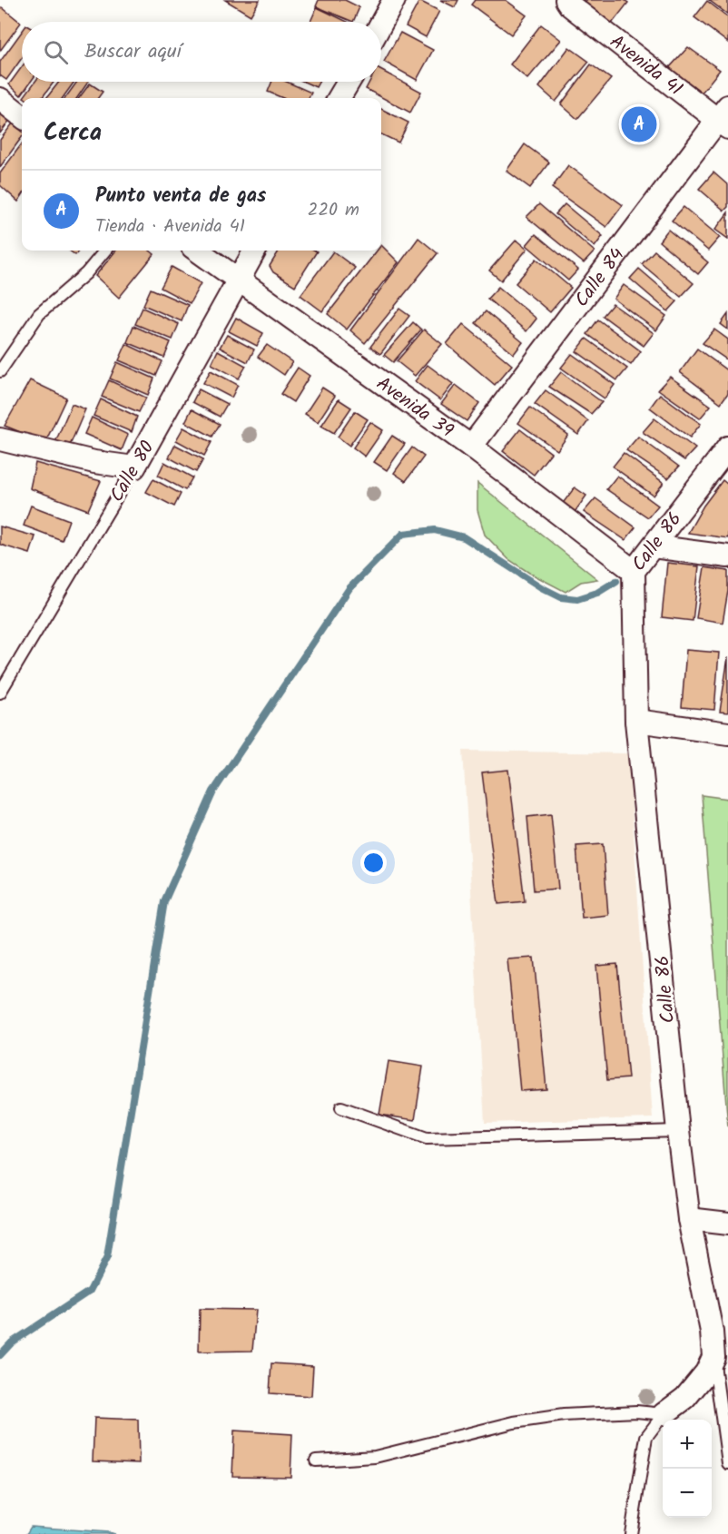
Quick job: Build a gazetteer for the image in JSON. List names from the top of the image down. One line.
{"streets":{"street":["Avenida 41","Calle 84","Avenida 39","Calle 80","Calle 86"]},"crossings":[["Avenida 41","Calle 84"],["Calle 84","Avenida 39"],["Avenida 39","Calle 80"],["Avenida 39","Calle 86"]],"page":{"search":"Buscar aquí","heading":"Cerca","pins":"A","list":[{"mark":"A","name":"Punto venta de gas","note":"Tienda · Avenida 41","value":"220 m"}],"map_buttons":["+","−"]}}
